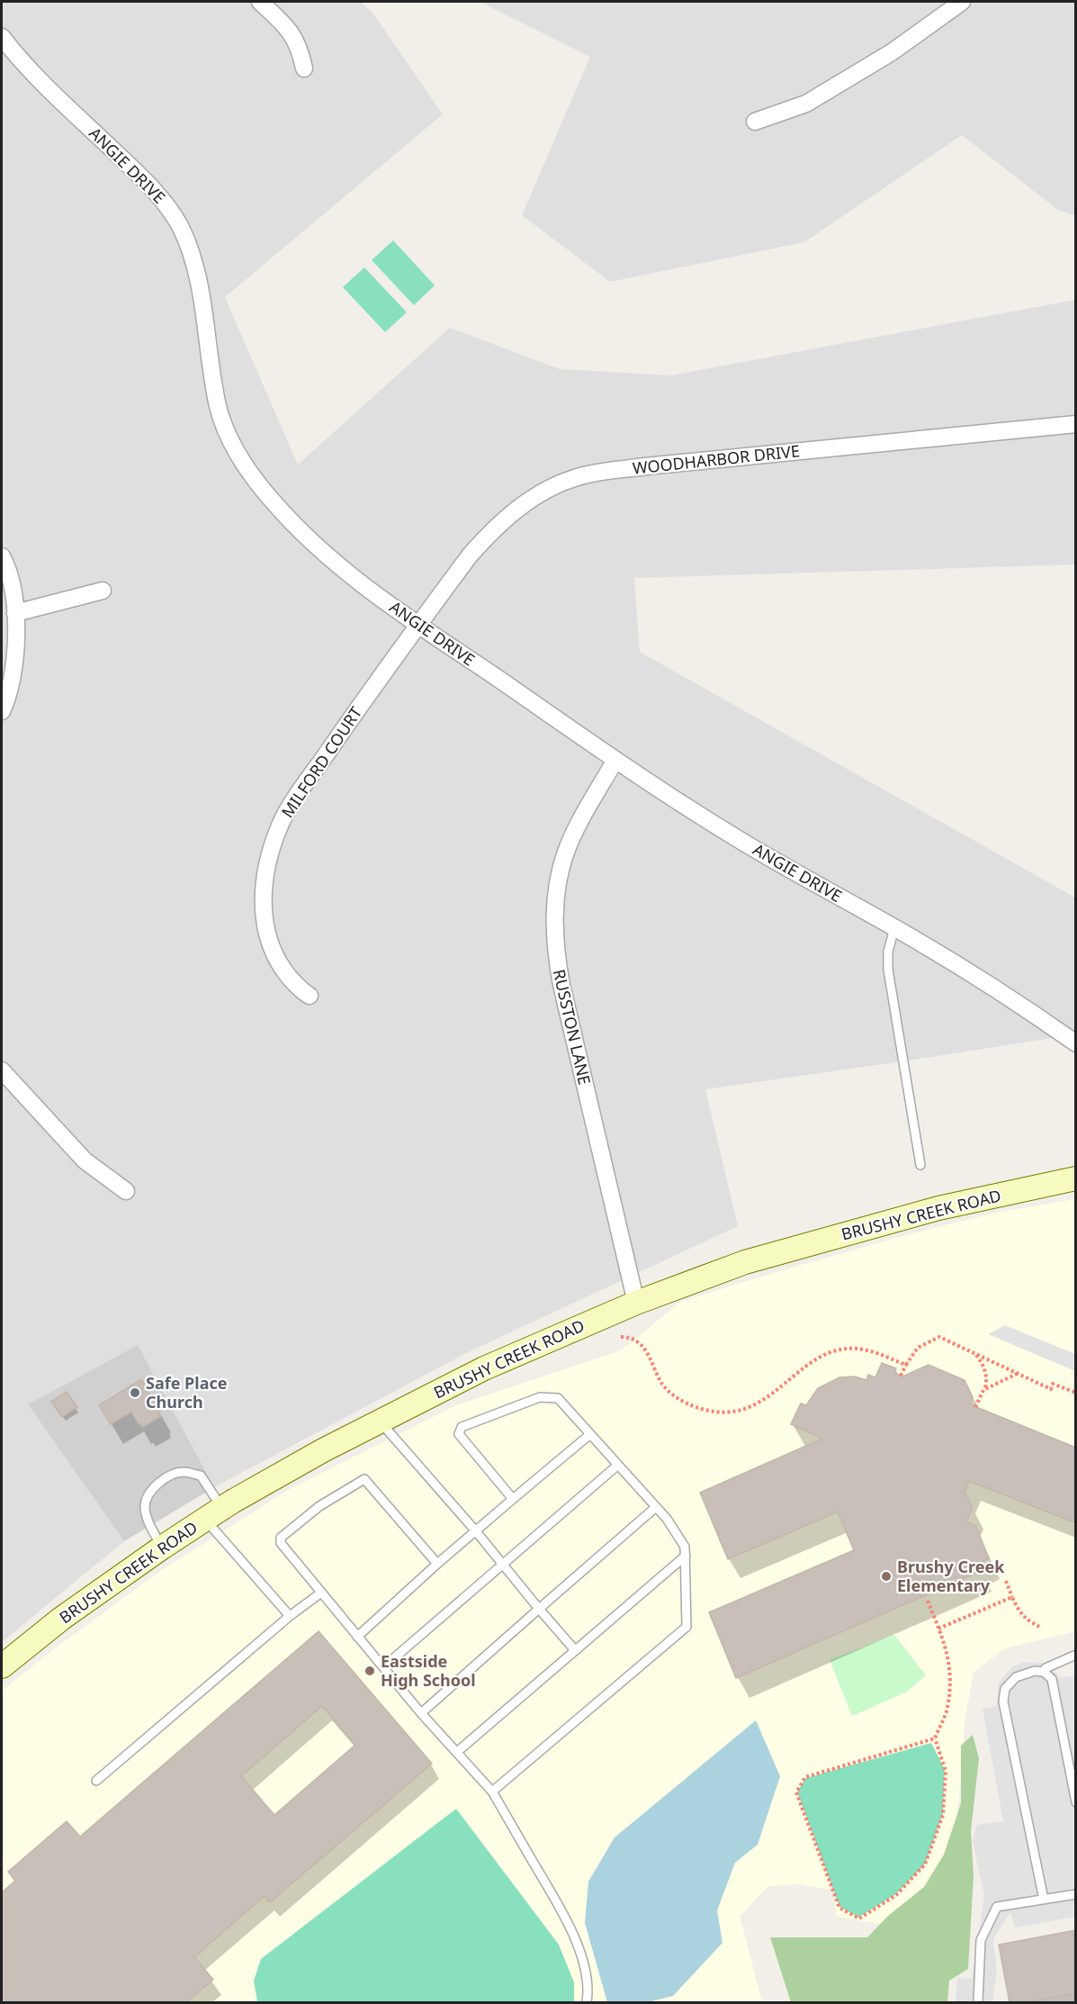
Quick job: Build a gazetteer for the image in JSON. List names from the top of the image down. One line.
{"streets":{"street":["ANGIE DRIVE","WOODHARBOR DRIVE","MILFORD COURT","RUSSTON LANE","BRUSHY CREEK ROAD"]},"crossings":[["ANGIE DRIVE","WOODHARBOR DRIVE"],["ANGIE DRIVE","MILFORD COURT"],["ANGIE DRIVE","RUSSTON LANE"],["WOODHARBOR DRIVE","MILFORD COURT"],["RUSSTON LANE","BRUSHY CREEK ROAD"]],"places":["Safe Place Church","Brushy Creek Elementary","Eastside High School"]}
